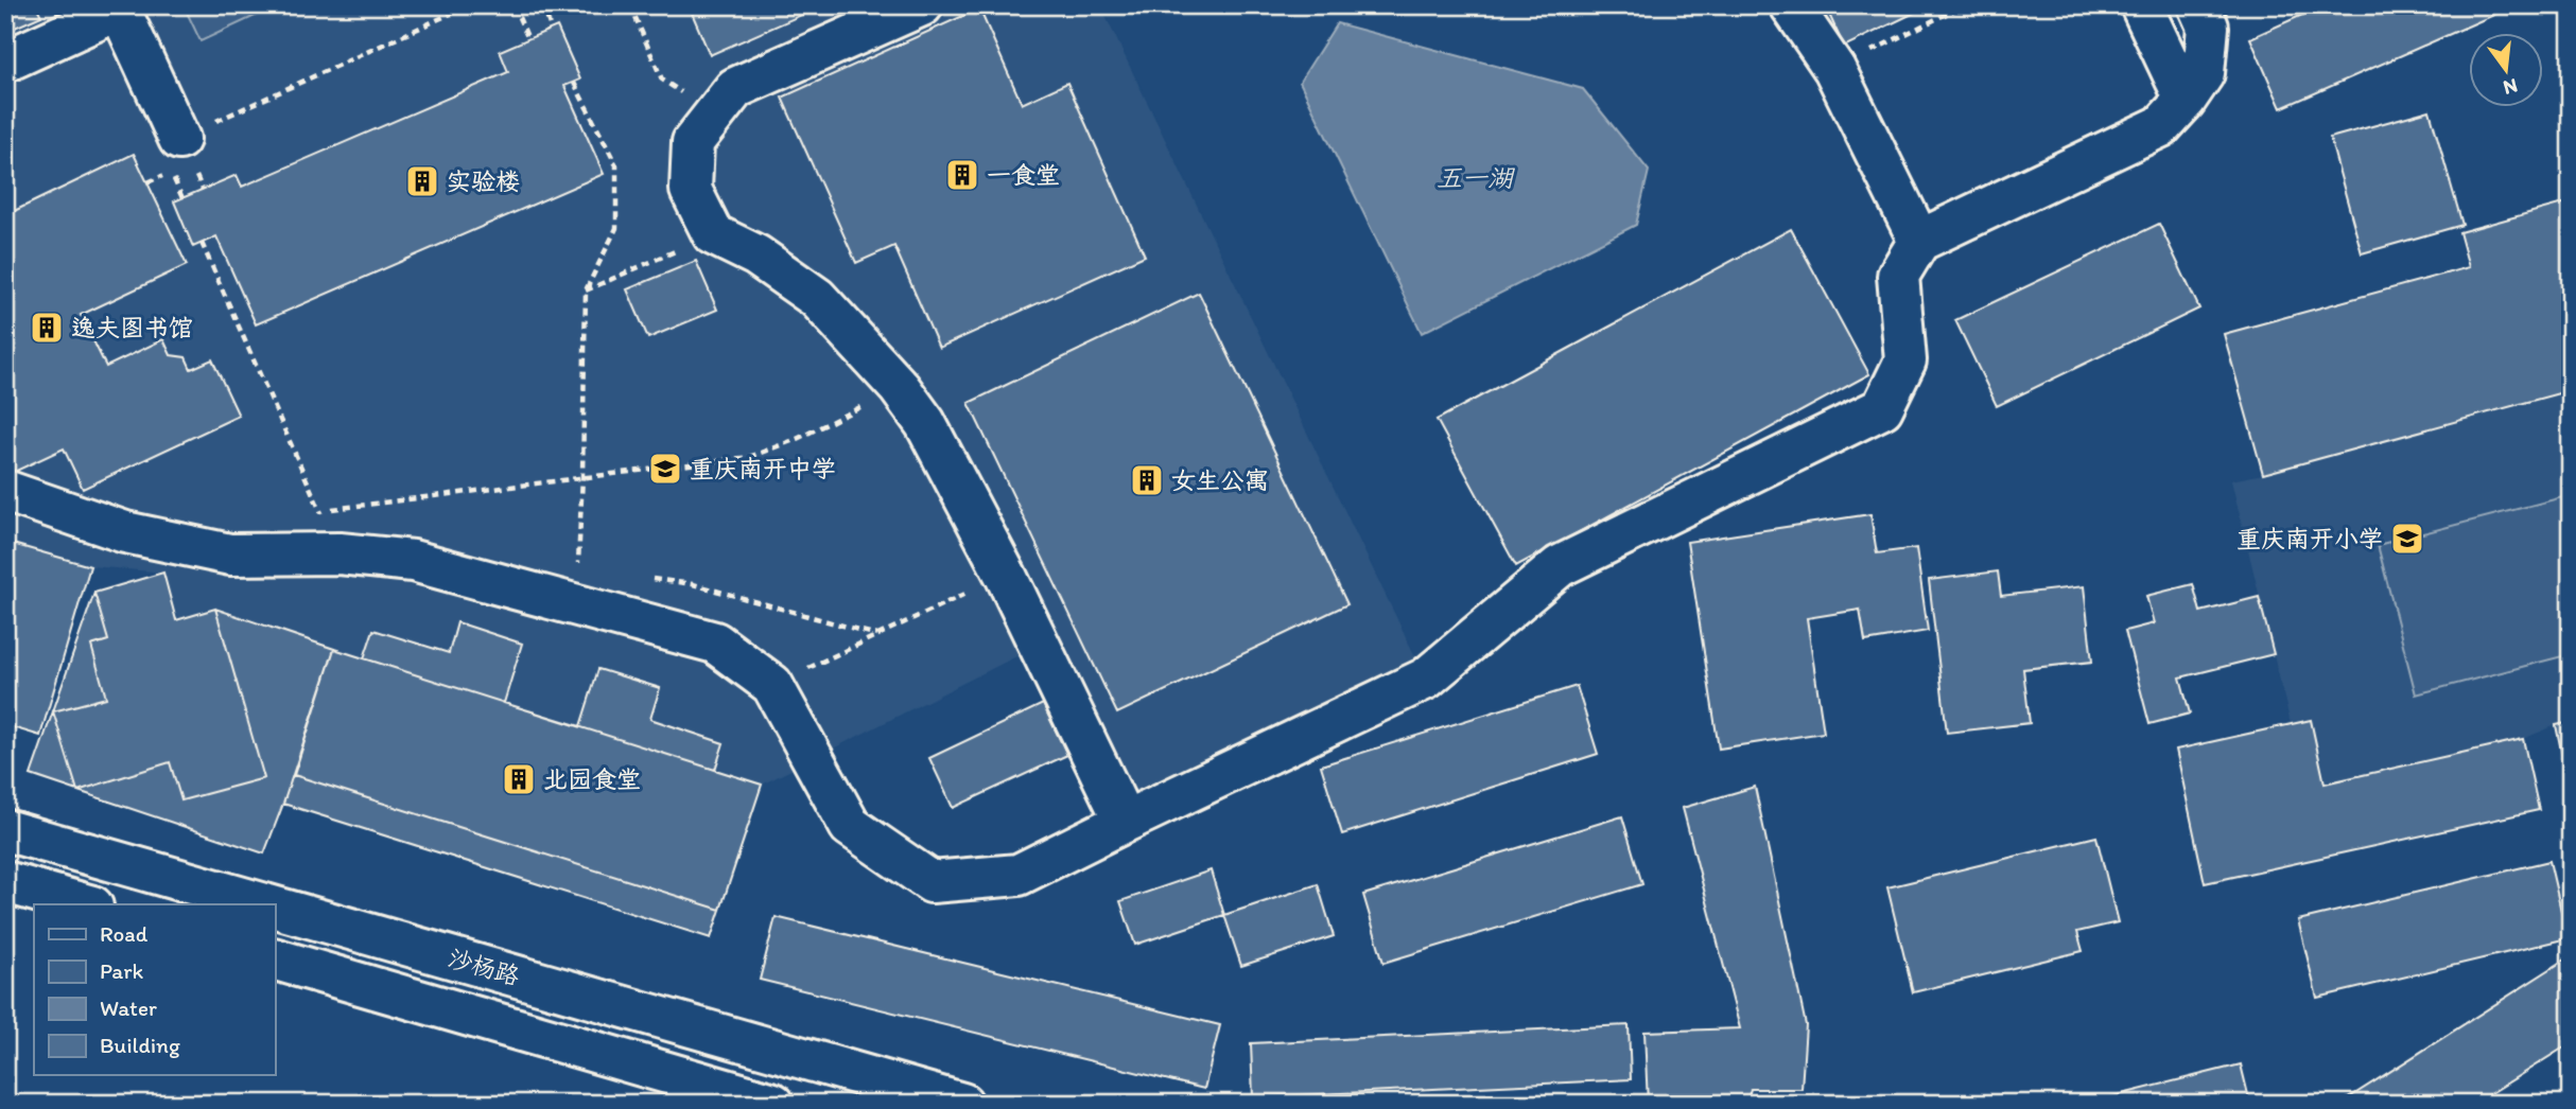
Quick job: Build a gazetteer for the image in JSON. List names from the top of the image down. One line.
{"streets":{"street":["沙杨路"]},"water":["五一湖"],"places":{"building":["一食堂","实验楼","逸夫图书馆","女生公寓","北园食堂"],"school or university":["重庆南开中学","重庆南开小学"]},"legend":["Road","Park","Water","Building"],"north":"bottom"}
